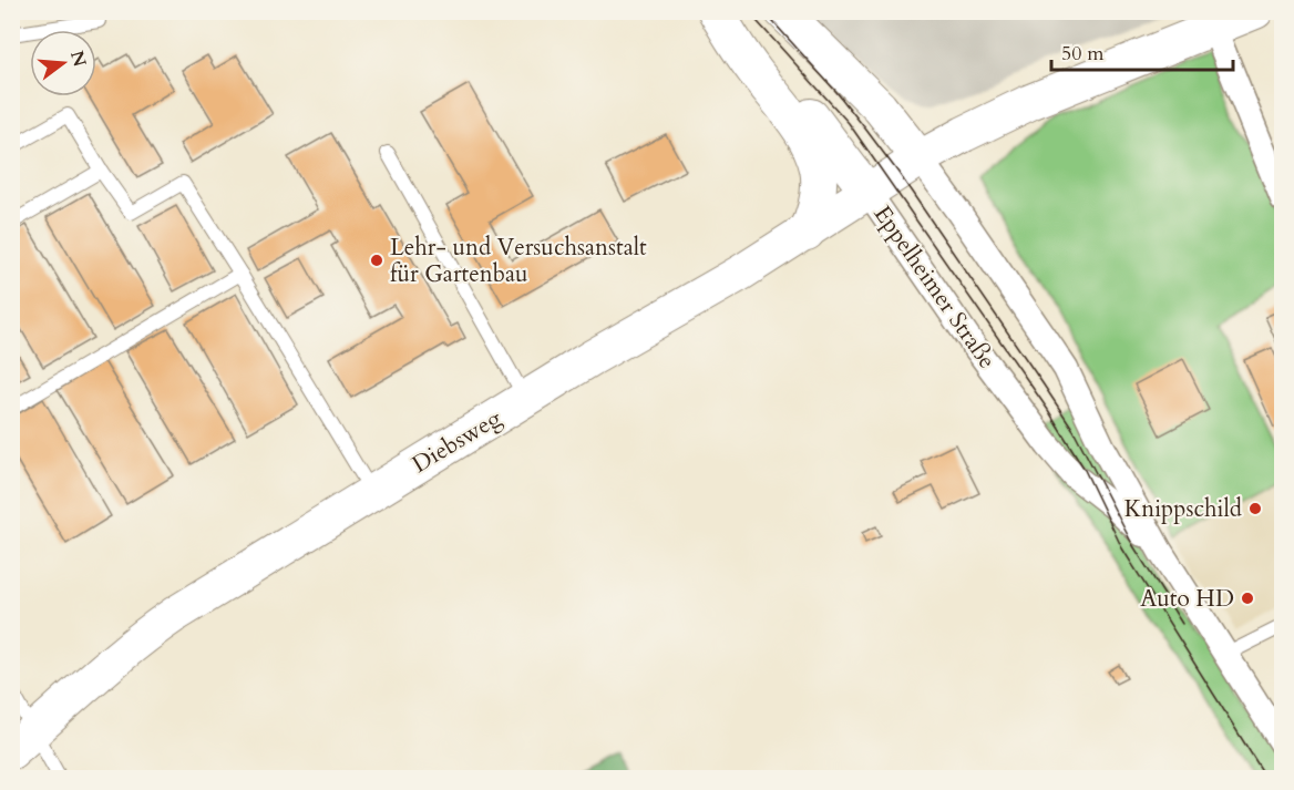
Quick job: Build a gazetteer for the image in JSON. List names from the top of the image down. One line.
{"streets":{"main road":["Eppelheimer Straße","Diebsweg"]},"crossings":[["Eppelheimer Straße","Diebsweg"]],"places":["Lehr- und Versuchsanstalt für Gartenbau","Knippschild","Auto HD"],"scale_bar":"50 m","north":"right"}
